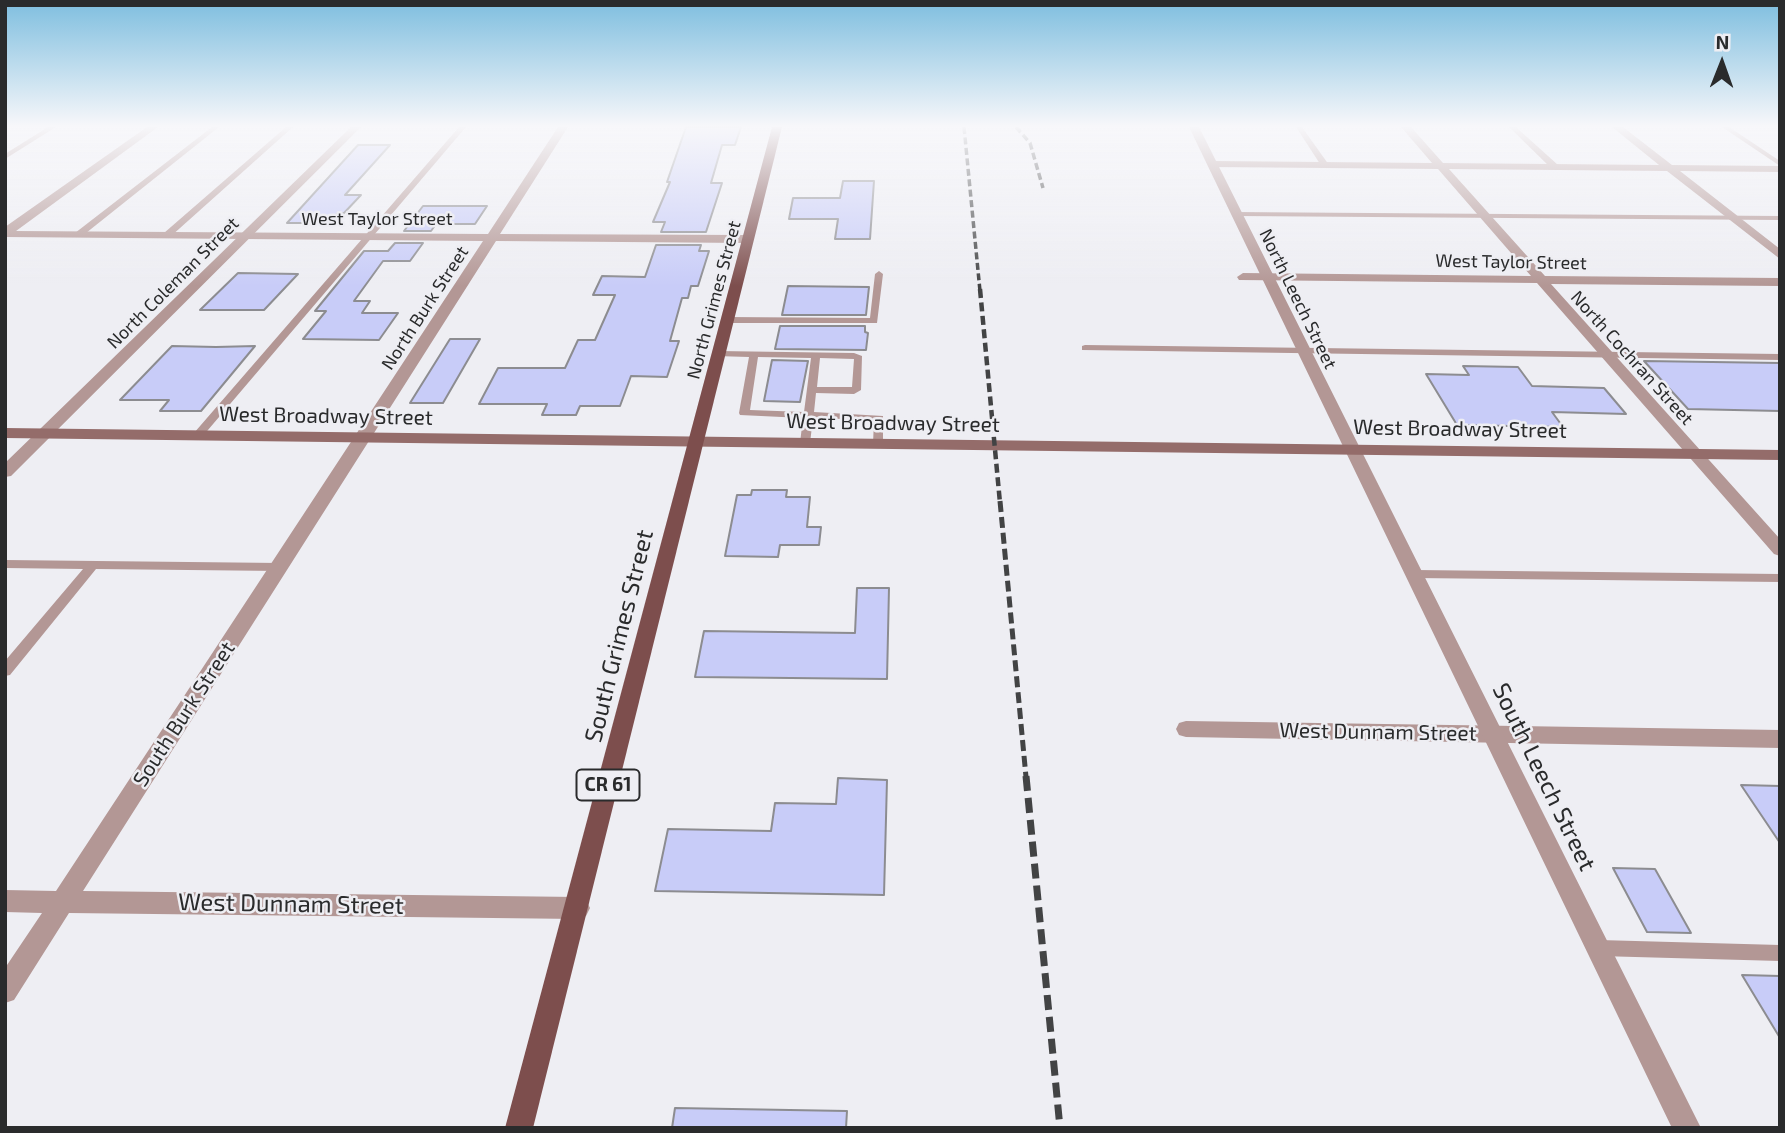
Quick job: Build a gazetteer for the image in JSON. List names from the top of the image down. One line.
{"streets":{"main road":["North Grimes Street","West Broadway Street","South Grimes Street","CR 61"],"street":["West Taylor Street","North Coleman Street","North Leech Street","North Burk Street","North Cochran Street","South Burk Street","West Dunnam Street","South Leech Street"]},"crossings":[["West Taylor Street","North Coleman Street"],["West Taylor Street","North Leech Street"],["West Taylor Street","North Grimes Street"],["West Taylor Street","North Burk Street"],["West Taylor Street","North Cochran Street"],["North Coleman Street","West Broadway Street"],["North Leech Street","West Broadway Street"],["North Leech Street","South Leech Street"],["North Grimes Street","West Broadway Street"],["North Grimes Street","South Grimes Street"],["North Burk Street","West Broadway Street"],["North Burk Street","South Burk Street"],["North Cochran Street","West Broadway Street"],["West Broadway Street","South Grimes Street"],["West Broadway Street","South Burk Street"],["West Broadway Street","South Leech Street"],["South Grimes Street","West Dunnam Street"],["South Burk Street","West Dunnam Street"],["West Dunnam Street","South Leech Street"]],"north":"top"}
